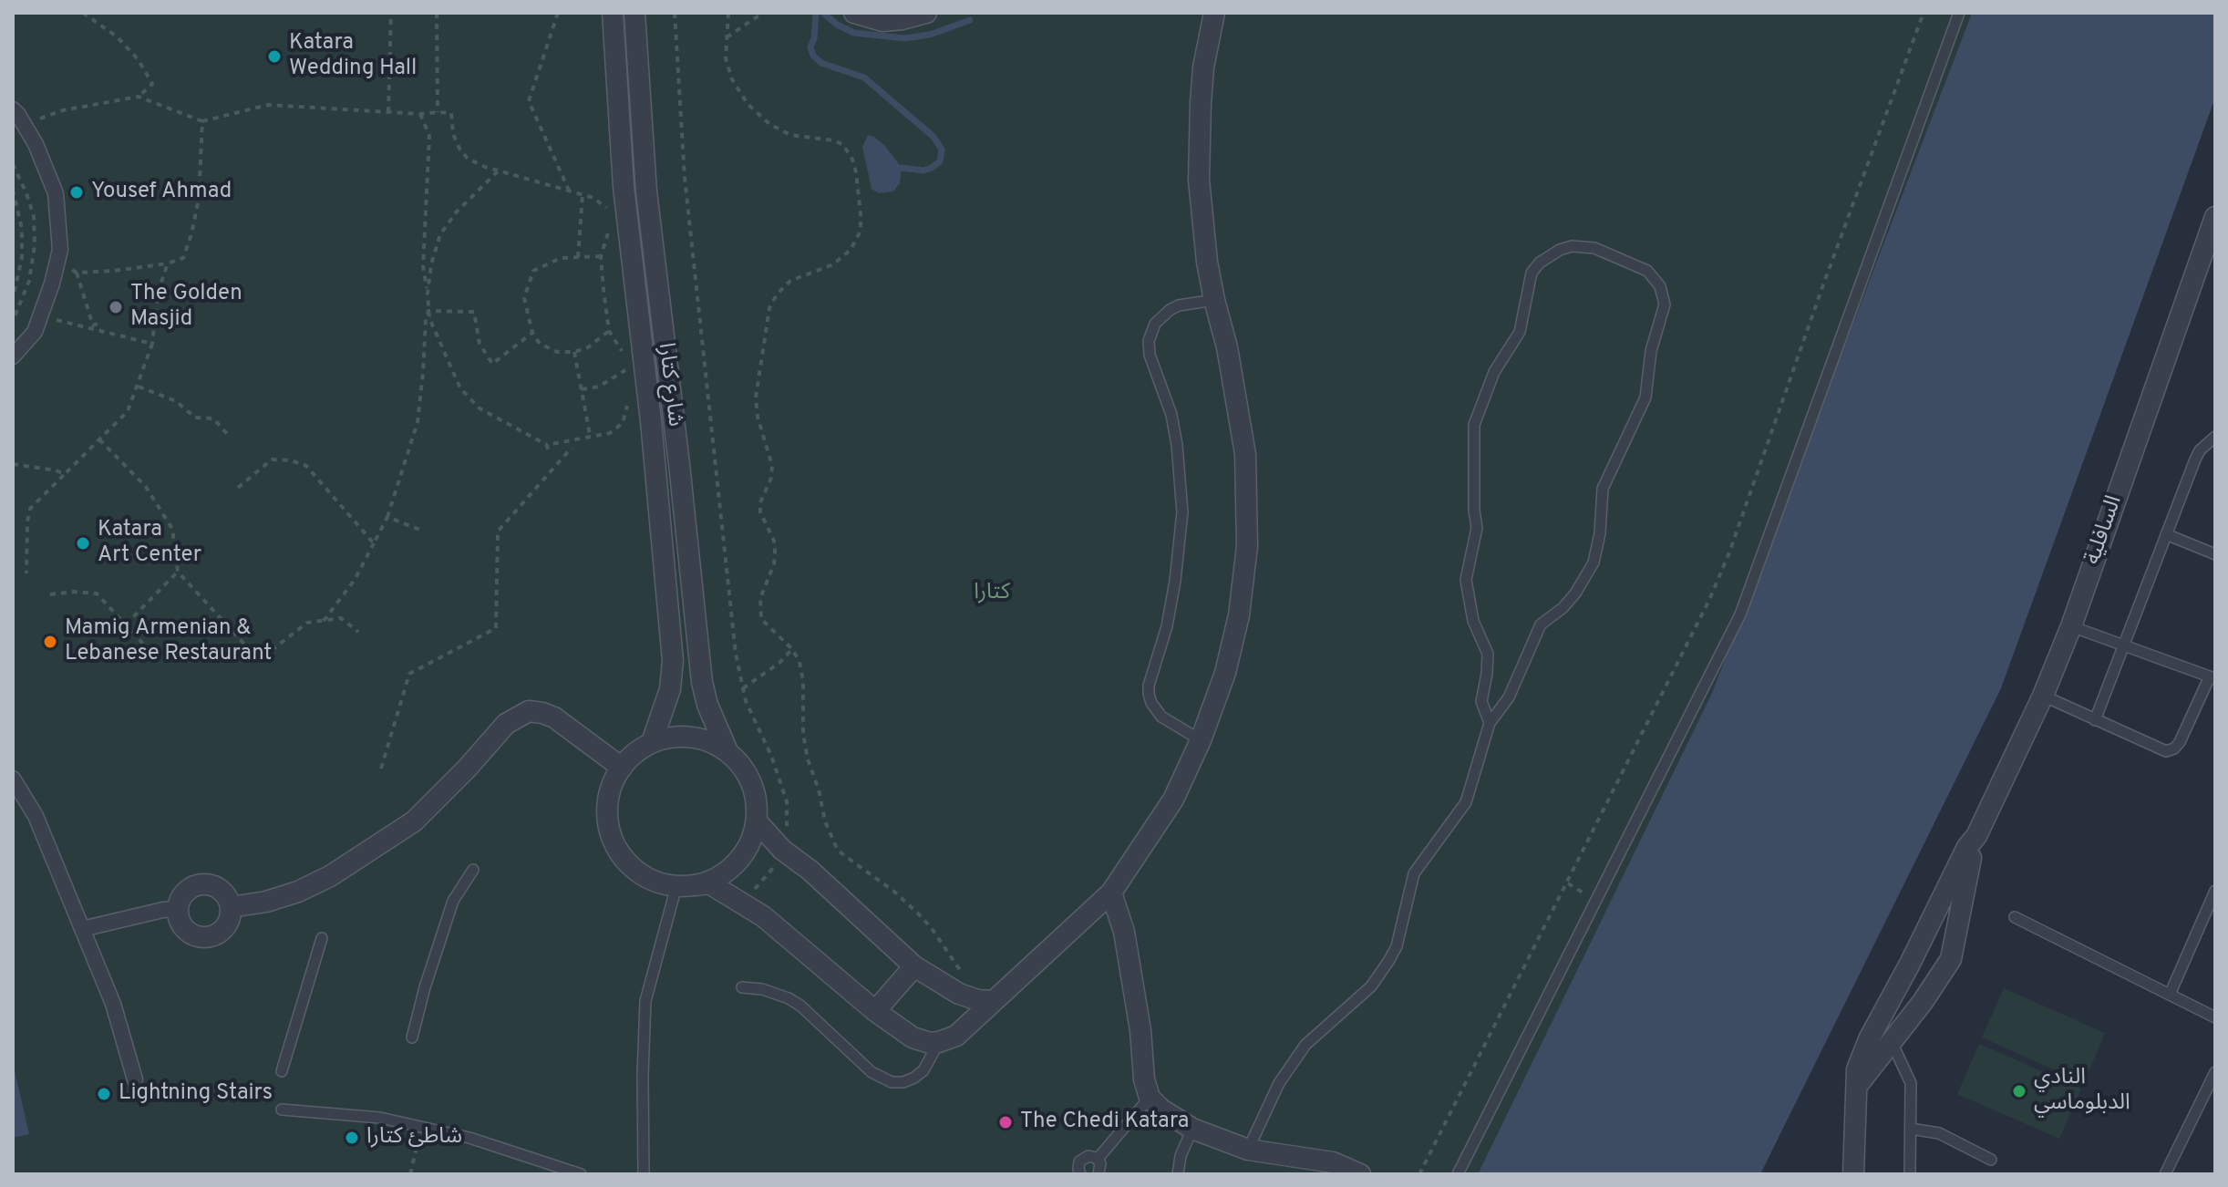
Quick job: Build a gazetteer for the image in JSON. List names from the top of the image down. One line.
{"streets":{"street":["شارع كتارا","السافلية"]},"parks":["كتارا"],"places":["Katara Wedding Hall","Yousef Ahmad","The Golden Masjid","Katara Art Center","Mamig Armenian & Lebanese Restaurant","النادي الدبلوماسي","Lightning Stairs","The Chedi Katara","شاطئ كتارا"]}
